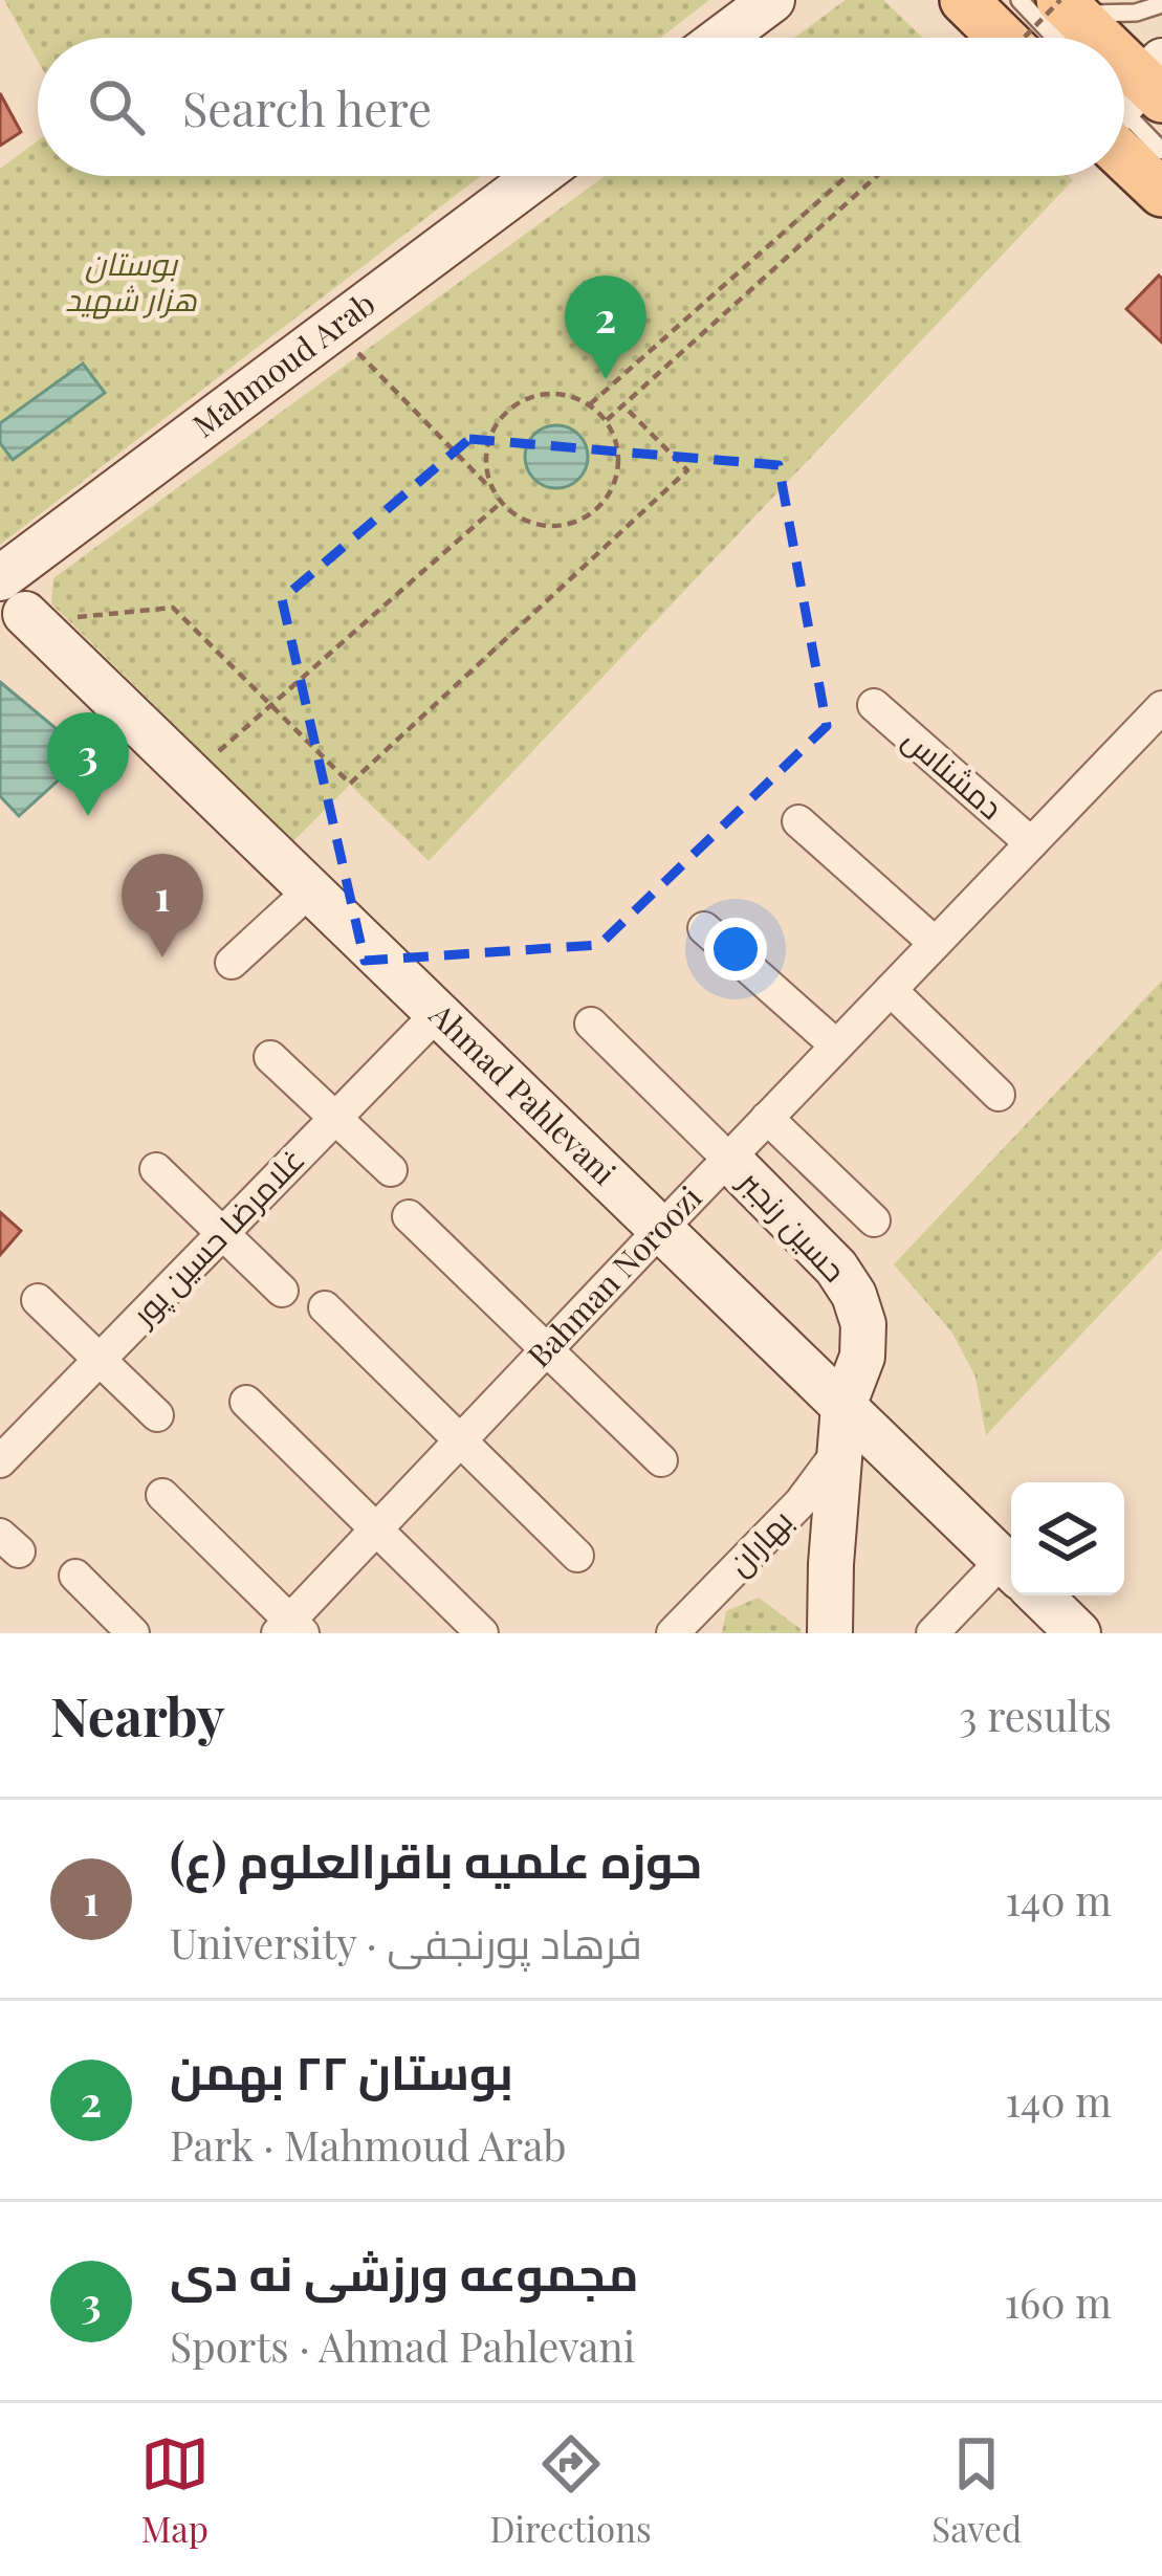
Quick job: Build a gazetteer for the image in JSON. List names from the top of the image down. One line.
{"streets":{"street":["Mahmoud Arab","دمشناس","Ahmad Pahlevani","حسین رنجبر","غلامرضا حسین پور","Bahman Noroozi","بهاران"]},"crossings":[["Mahmoud Arab","Ahmad Pahlevani"],["دمشناس","Bahman Noroozi"],["Ahmad Pahlevani","حسین رنجبر"],["Ahmad Pahlevani","غلامرضا حسین پور"],["Ahmad Pahlevani","Bahman Noroozi"],["Ahmad Pahlevani","بهاران"],["حسین رنجبر","Bahman Noroozi"],["حسین رنجبر","بهاران"]],"parks":["بوستان هزار شهید"],"page":{"search":"Search here","pins":["2","3","1"],"heading":["Nearby","3 results"],"list":[{"mark":"1","name":"حوزه علمیه باقرالعلوم (ع)","note":"University · فرهاد پورنجفی","value":"140 m"},{"mark":"2","name":"بوستان ۲۲ بهمن","note":"Park · Mahmoud Arab","value":"140 m"},{"mark":"3","name":"مجموعه ورزشی نه دی","note":"Sports · Ahmad Pahlevani","value":"160 m"}],"nav":["Map","Directions","Saved"]}}
